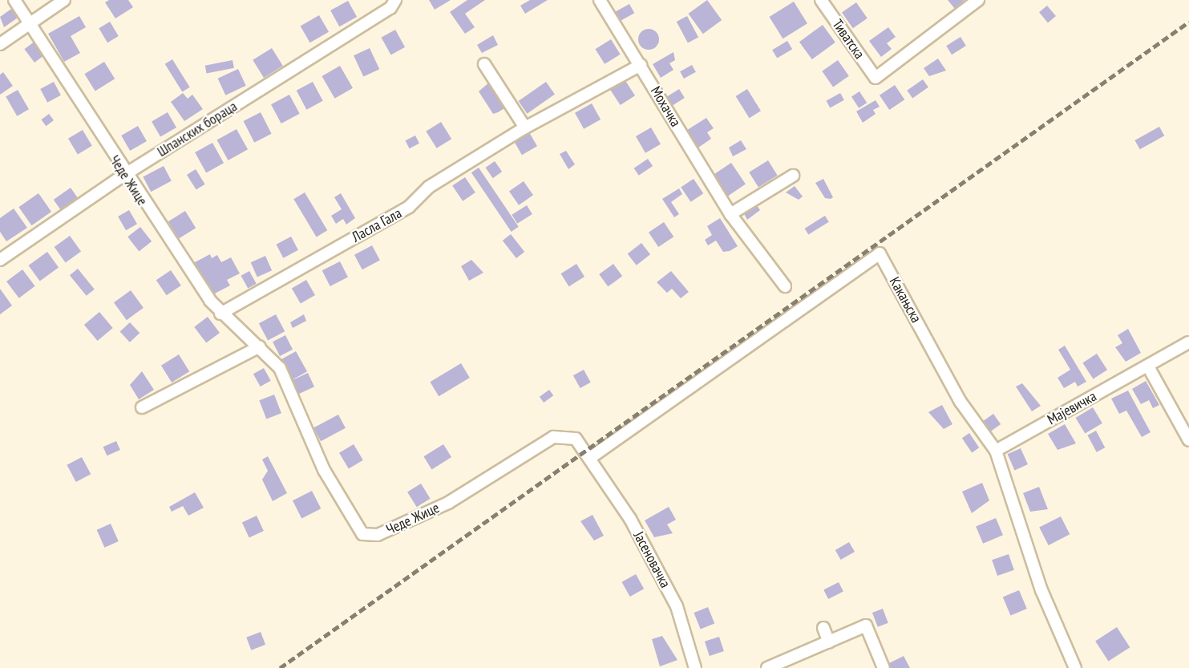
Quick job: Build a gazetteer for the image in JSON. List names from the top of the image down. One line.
{"streets":{"street":["Тиватска","Мохачка","Шпанских бораца","Чеде Жице","Ласла Гала","Какањска","Мајевичка","Јасеновачка"]},"crossings":[["Мохачка","Ласла Гала"],["Шпанских бораца","Чеде Жице"],["Чеде Жице","Ласла Гала"],["Чеде Жице","Какањска"],["Чеде Жице","Јасеновачка"],["Какањска","Мајевичка"],["Какањска","Јасеновачка"]]}
